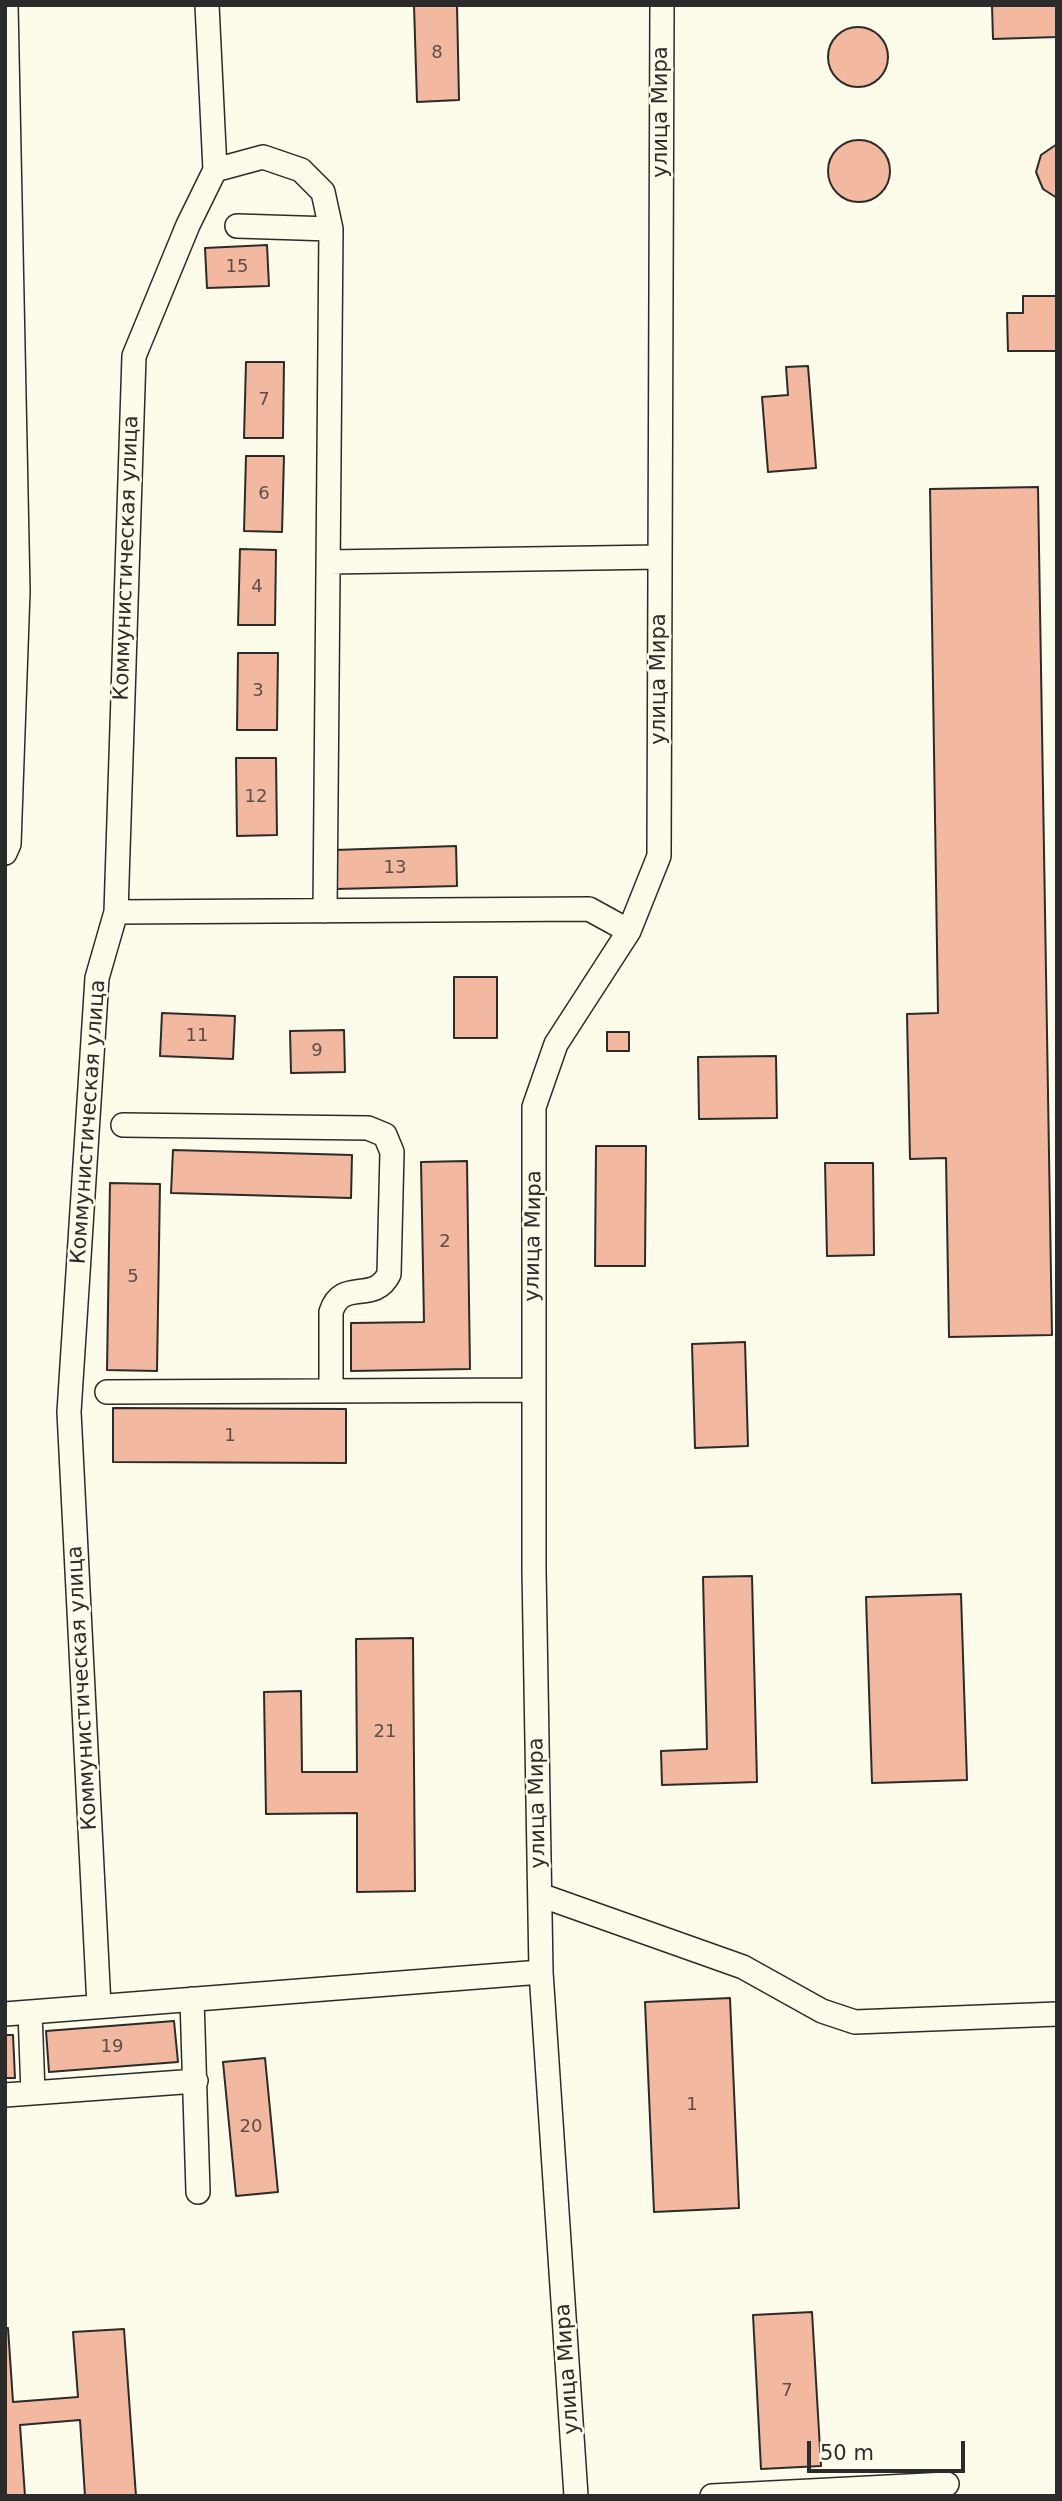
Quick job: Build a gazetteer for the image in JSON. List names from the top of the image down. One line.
{"streets":{"street":["улица Мира","Коммунистическая улица"]},"house_numbers":["8","15","7","6","4","3","12","13","11","9","2","5","1","21","19","1","20","7"],"scale_bar":"50 m"}
